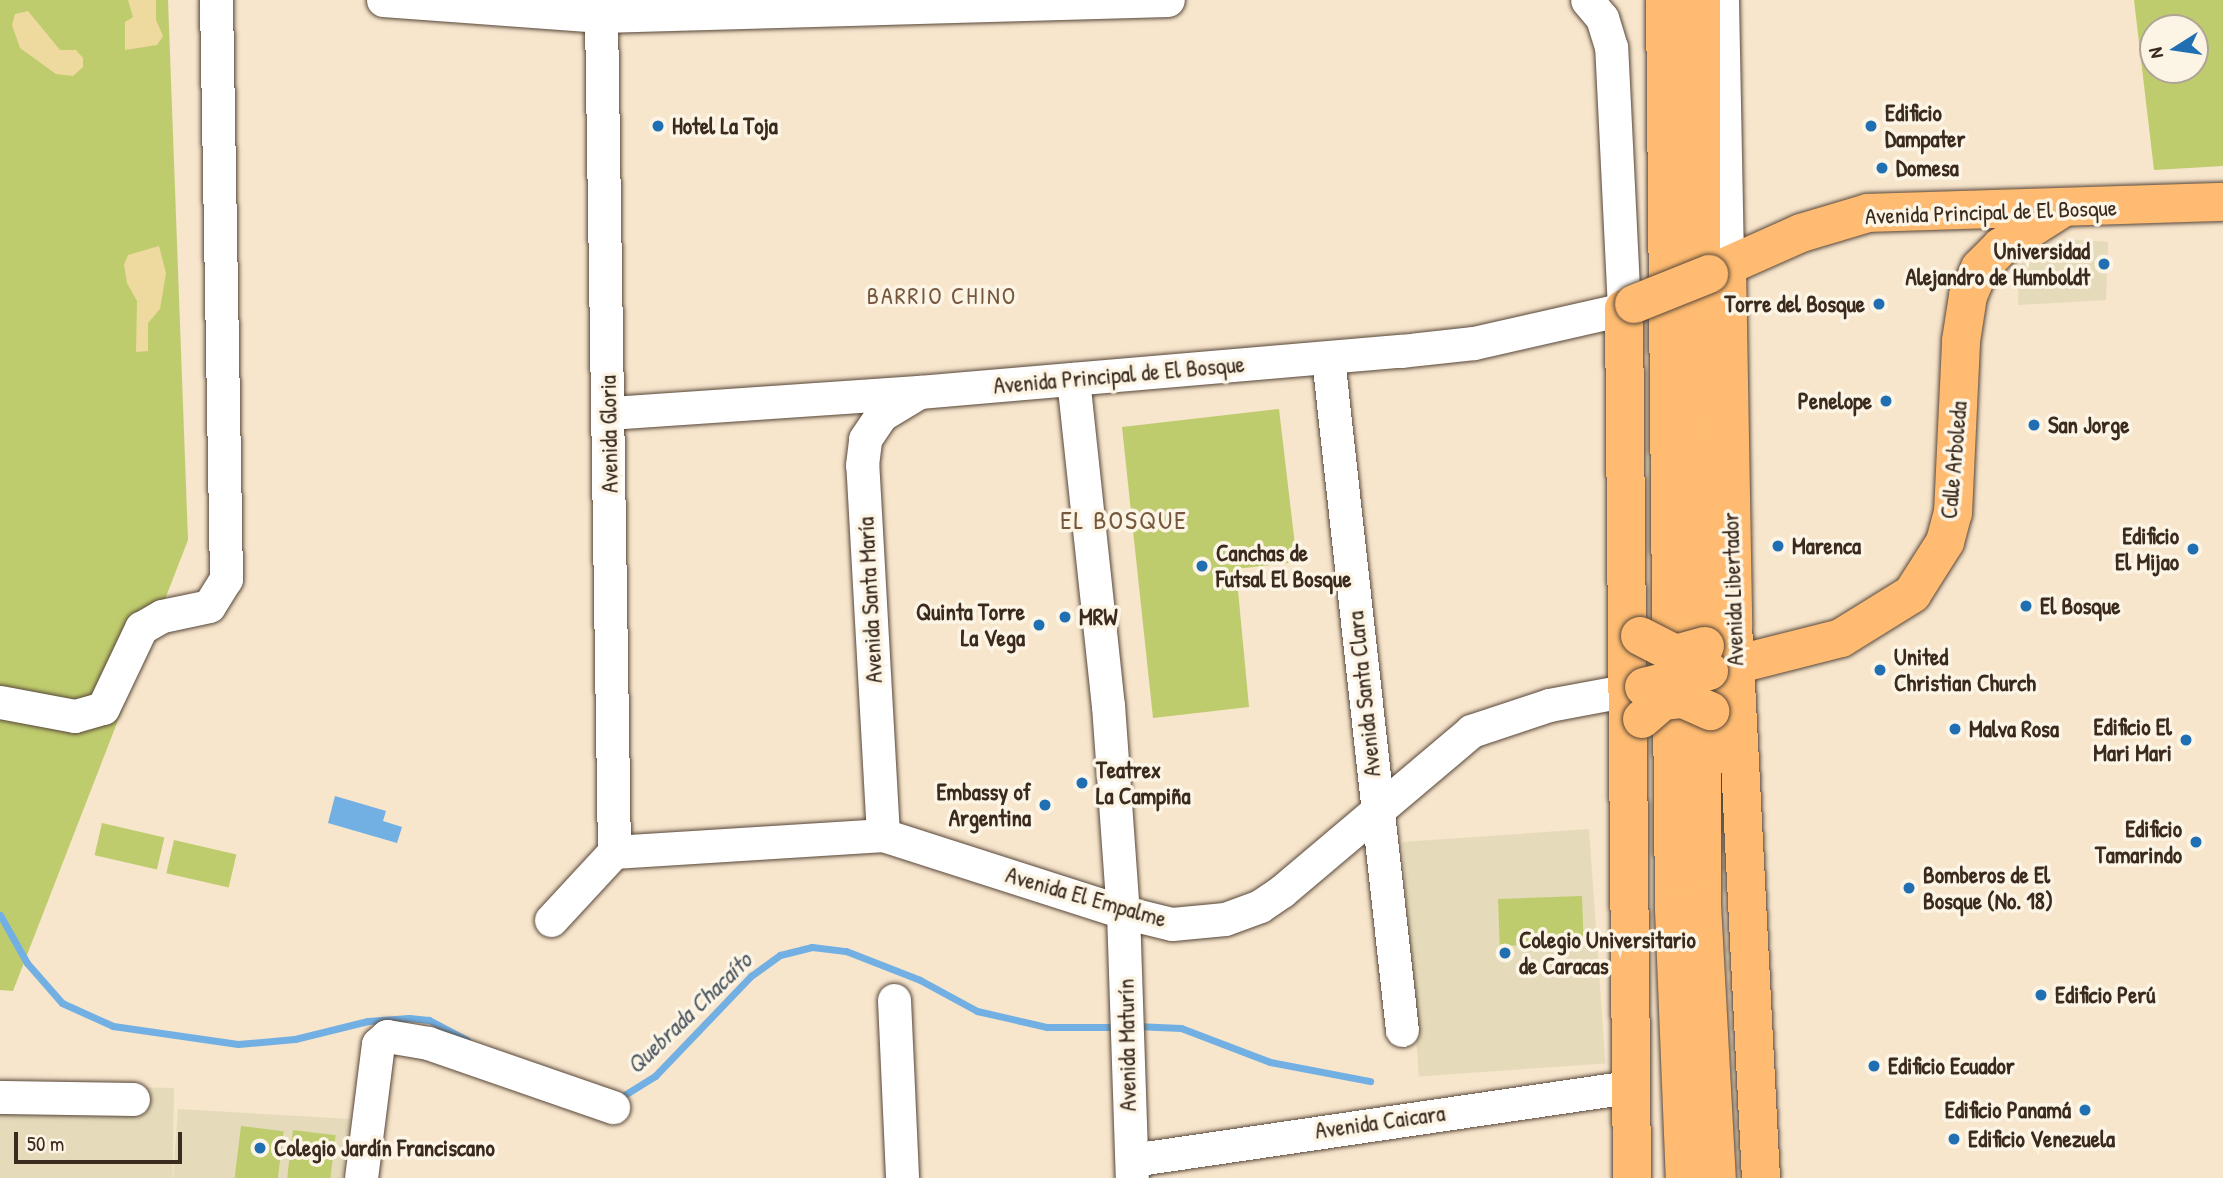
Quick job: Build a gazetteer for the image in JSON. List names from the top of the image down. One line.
{"streets":{"main road":["Avenida Principal de El Bosque","Calle Arboleda","Avenida Libertador"],"street":["Avenida Gloria","Avenida Santa María","Avenida Santa Clara","Avenida El Empalme","Avenida Maturín","Avenida Caicara"]},"crossings":[["Avenida Principal de El Bosque","Avenida Gloria"],["Avenida Principal de El Bosque","Calle Arboleda"],["Avenida Principal de El Bosque","Avenida Libertador"],["Avenida Principal de El Bosque","Avenida Santa María"],["Avenida Principal de El Bosque","Avenida Santa Clara"],["Avenida Principal de El Bosque","Avenida Maturín"],["Avenida Gloria","Avenida El Empalme"],["Calle Arboleda","Avenida Libertador"],["Avenida Santa María","Avenida El Empalme"],["Avenida Santa Clara","Avenida El Empalme"],["Avenida El Empalme","Avenida Maturín"],["Avenida Maturín","Avenida Caicara"]],"districts":["BARRIO CHINO","EL BOSQUE"],"water":["Quebrada Chacaíto"],"places":["Hotel La Toja","Edificio Dampater","Domesa","Universidad Alejandro de Humboldt","Torre del Bosque","Penelope","San Jorge","Marenca","Edificio El Mijao","Canchas de Futsal El Bosque","El Bosque","MRW","Quinta Torre La Vega","United Christian Church","Malva Rosa","Edificio El Mari Mari","Teatrex La Campiña","Embassy of Argentina","Edificio Tamarindo","Bomberos de El Bosque (No. 18)","Colegio Universitario de Caracas","Edificio Perú","Edificio Ecuador","Edificio Panamá","Edificio Venezuela","Colegio Jardín Franciscano"],"scale_bar":"50 m","north":"left"}
